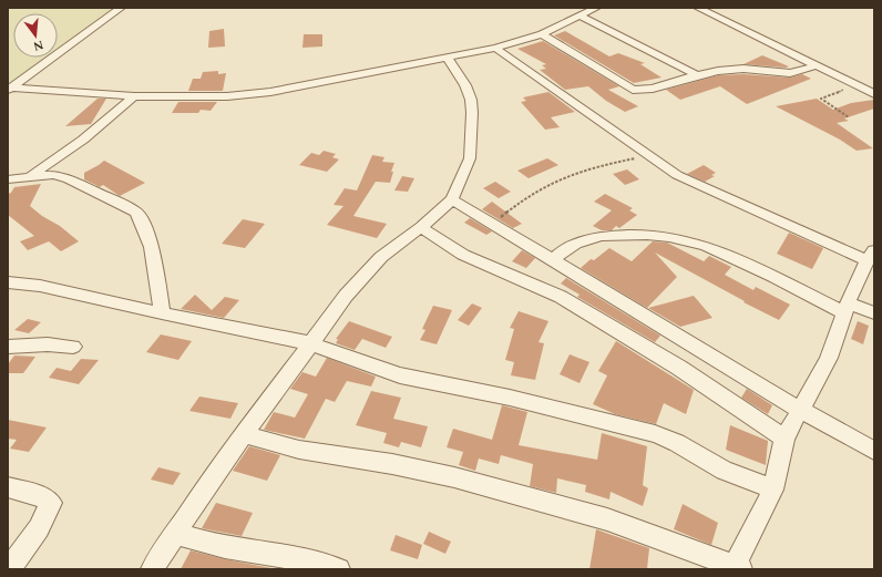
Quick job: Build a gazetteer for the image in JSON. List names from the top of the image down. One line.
{"north":"bottom"}
